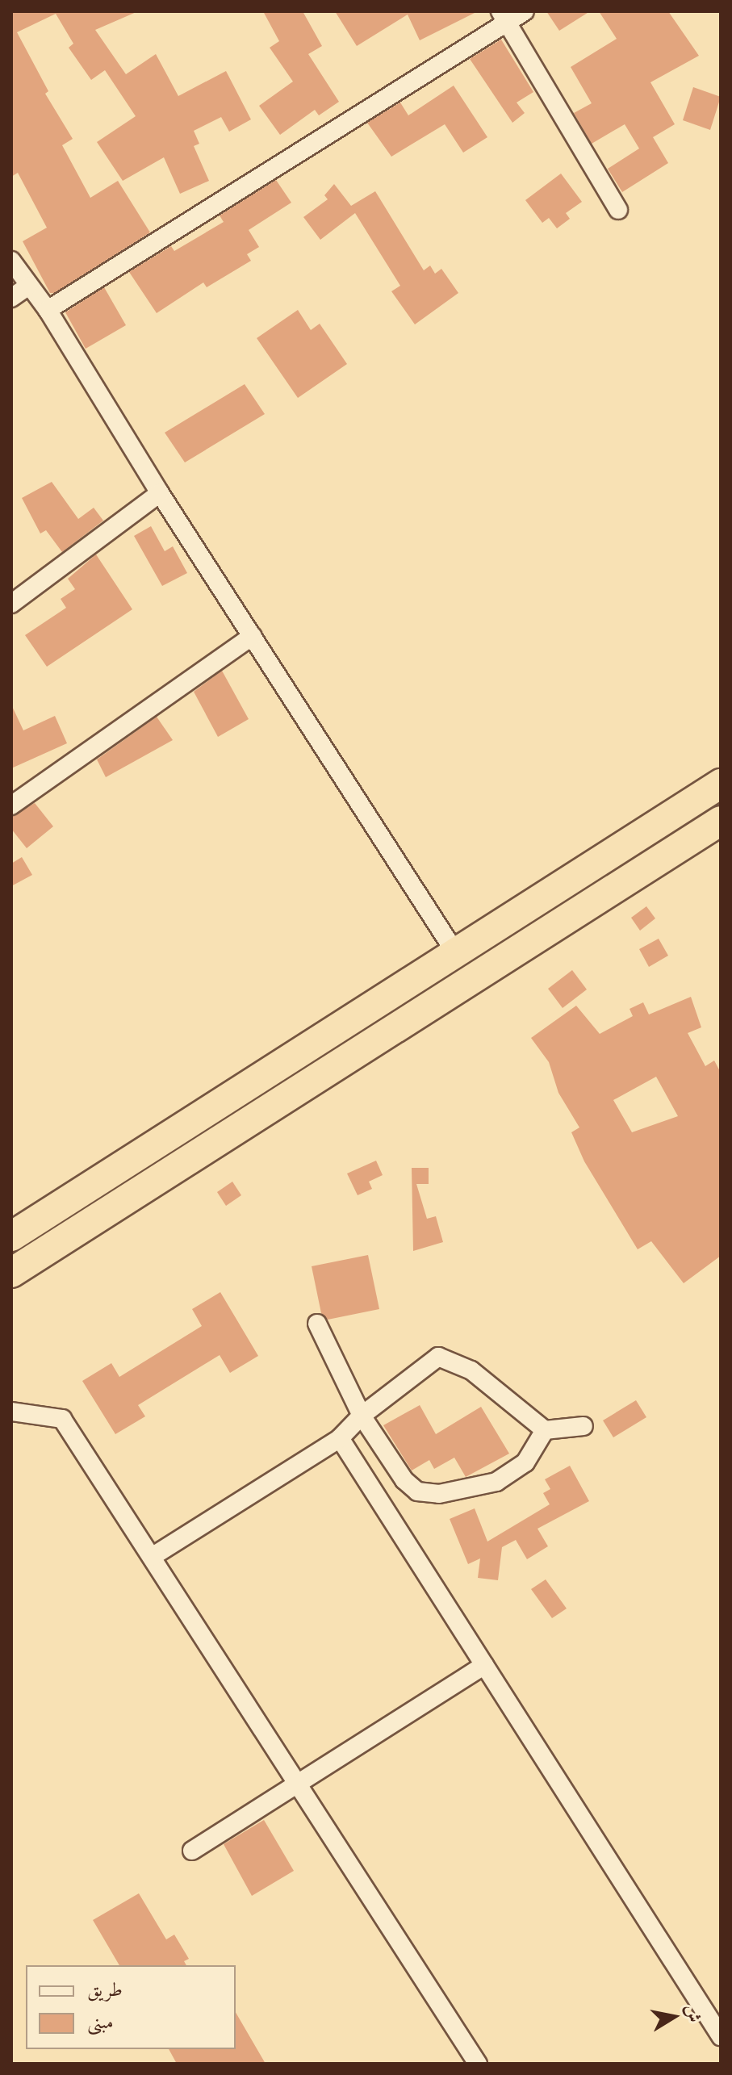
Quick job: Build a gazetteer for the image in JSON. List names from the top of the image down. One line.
{"legend":["طريق","مبنى"],"north":"right"}
